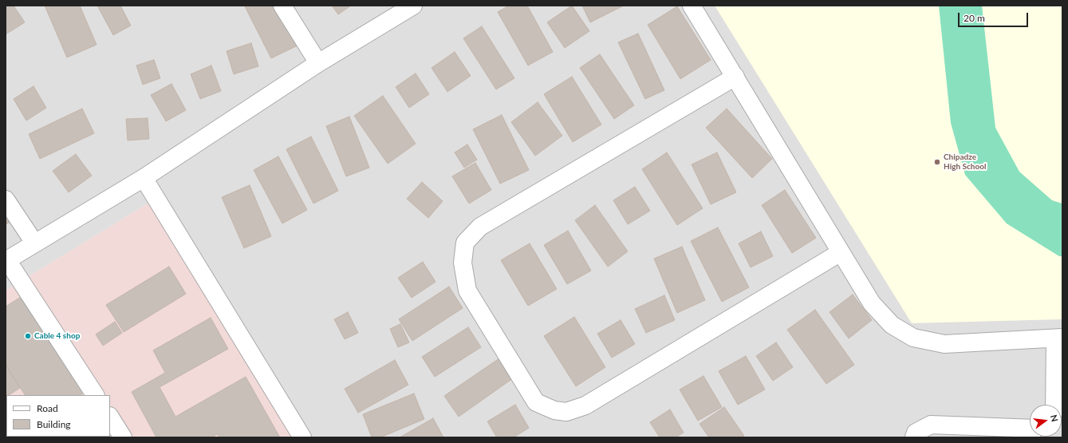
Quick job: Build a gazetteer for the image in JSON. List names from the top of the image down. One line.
{"places":["Chipadze High School","Cable 4 shop"],"legend":["Road","Building"],"scale_bar":"20 m","north":"right"}
